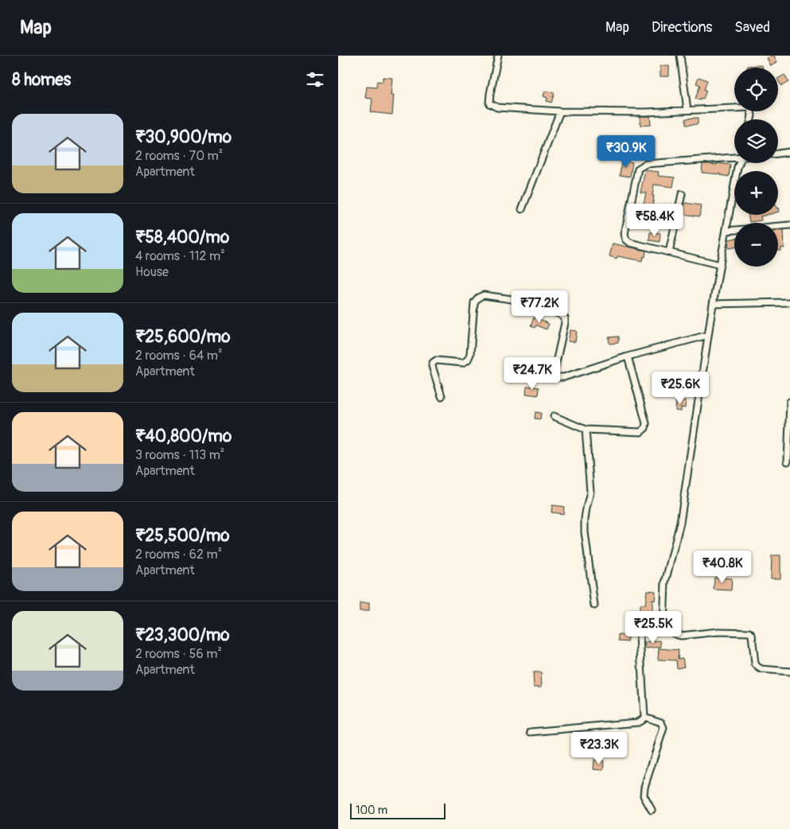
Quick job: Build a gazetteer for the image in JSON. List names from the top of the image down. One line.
{"scale_bar":"100 m","page":{"header":"Map","nav":["Map","Directions","Saved"],"heading":"8 homes","map_buttons":["+","−"],"list":[{"name":"₹30,900/mo","note":"2 rooms · 70 m² · Apartment"},{"name":"₹58,400/mo","note":"4 rooms · 112 m² · House"},{"name":"₹25,600/mo","note":"2 rooms · 64 m² · Apartment"},{"name":"₹40,800/mo","note":"3 rooms · 113 m² · Apartment"},{"name":"₹25,500/mo","note":"2 rooms · 62 m² · Apartment"},{"name":"₹23,300/mo","note":"2 rooms · 56 m² · Apartment"}],"price":["₹30.9K","₹58.4K","₹77.2K","₹24.7K","₹25.6K","₹40.8K","₹25.5K","₹23.3K"],"scale":"100 m"}}
